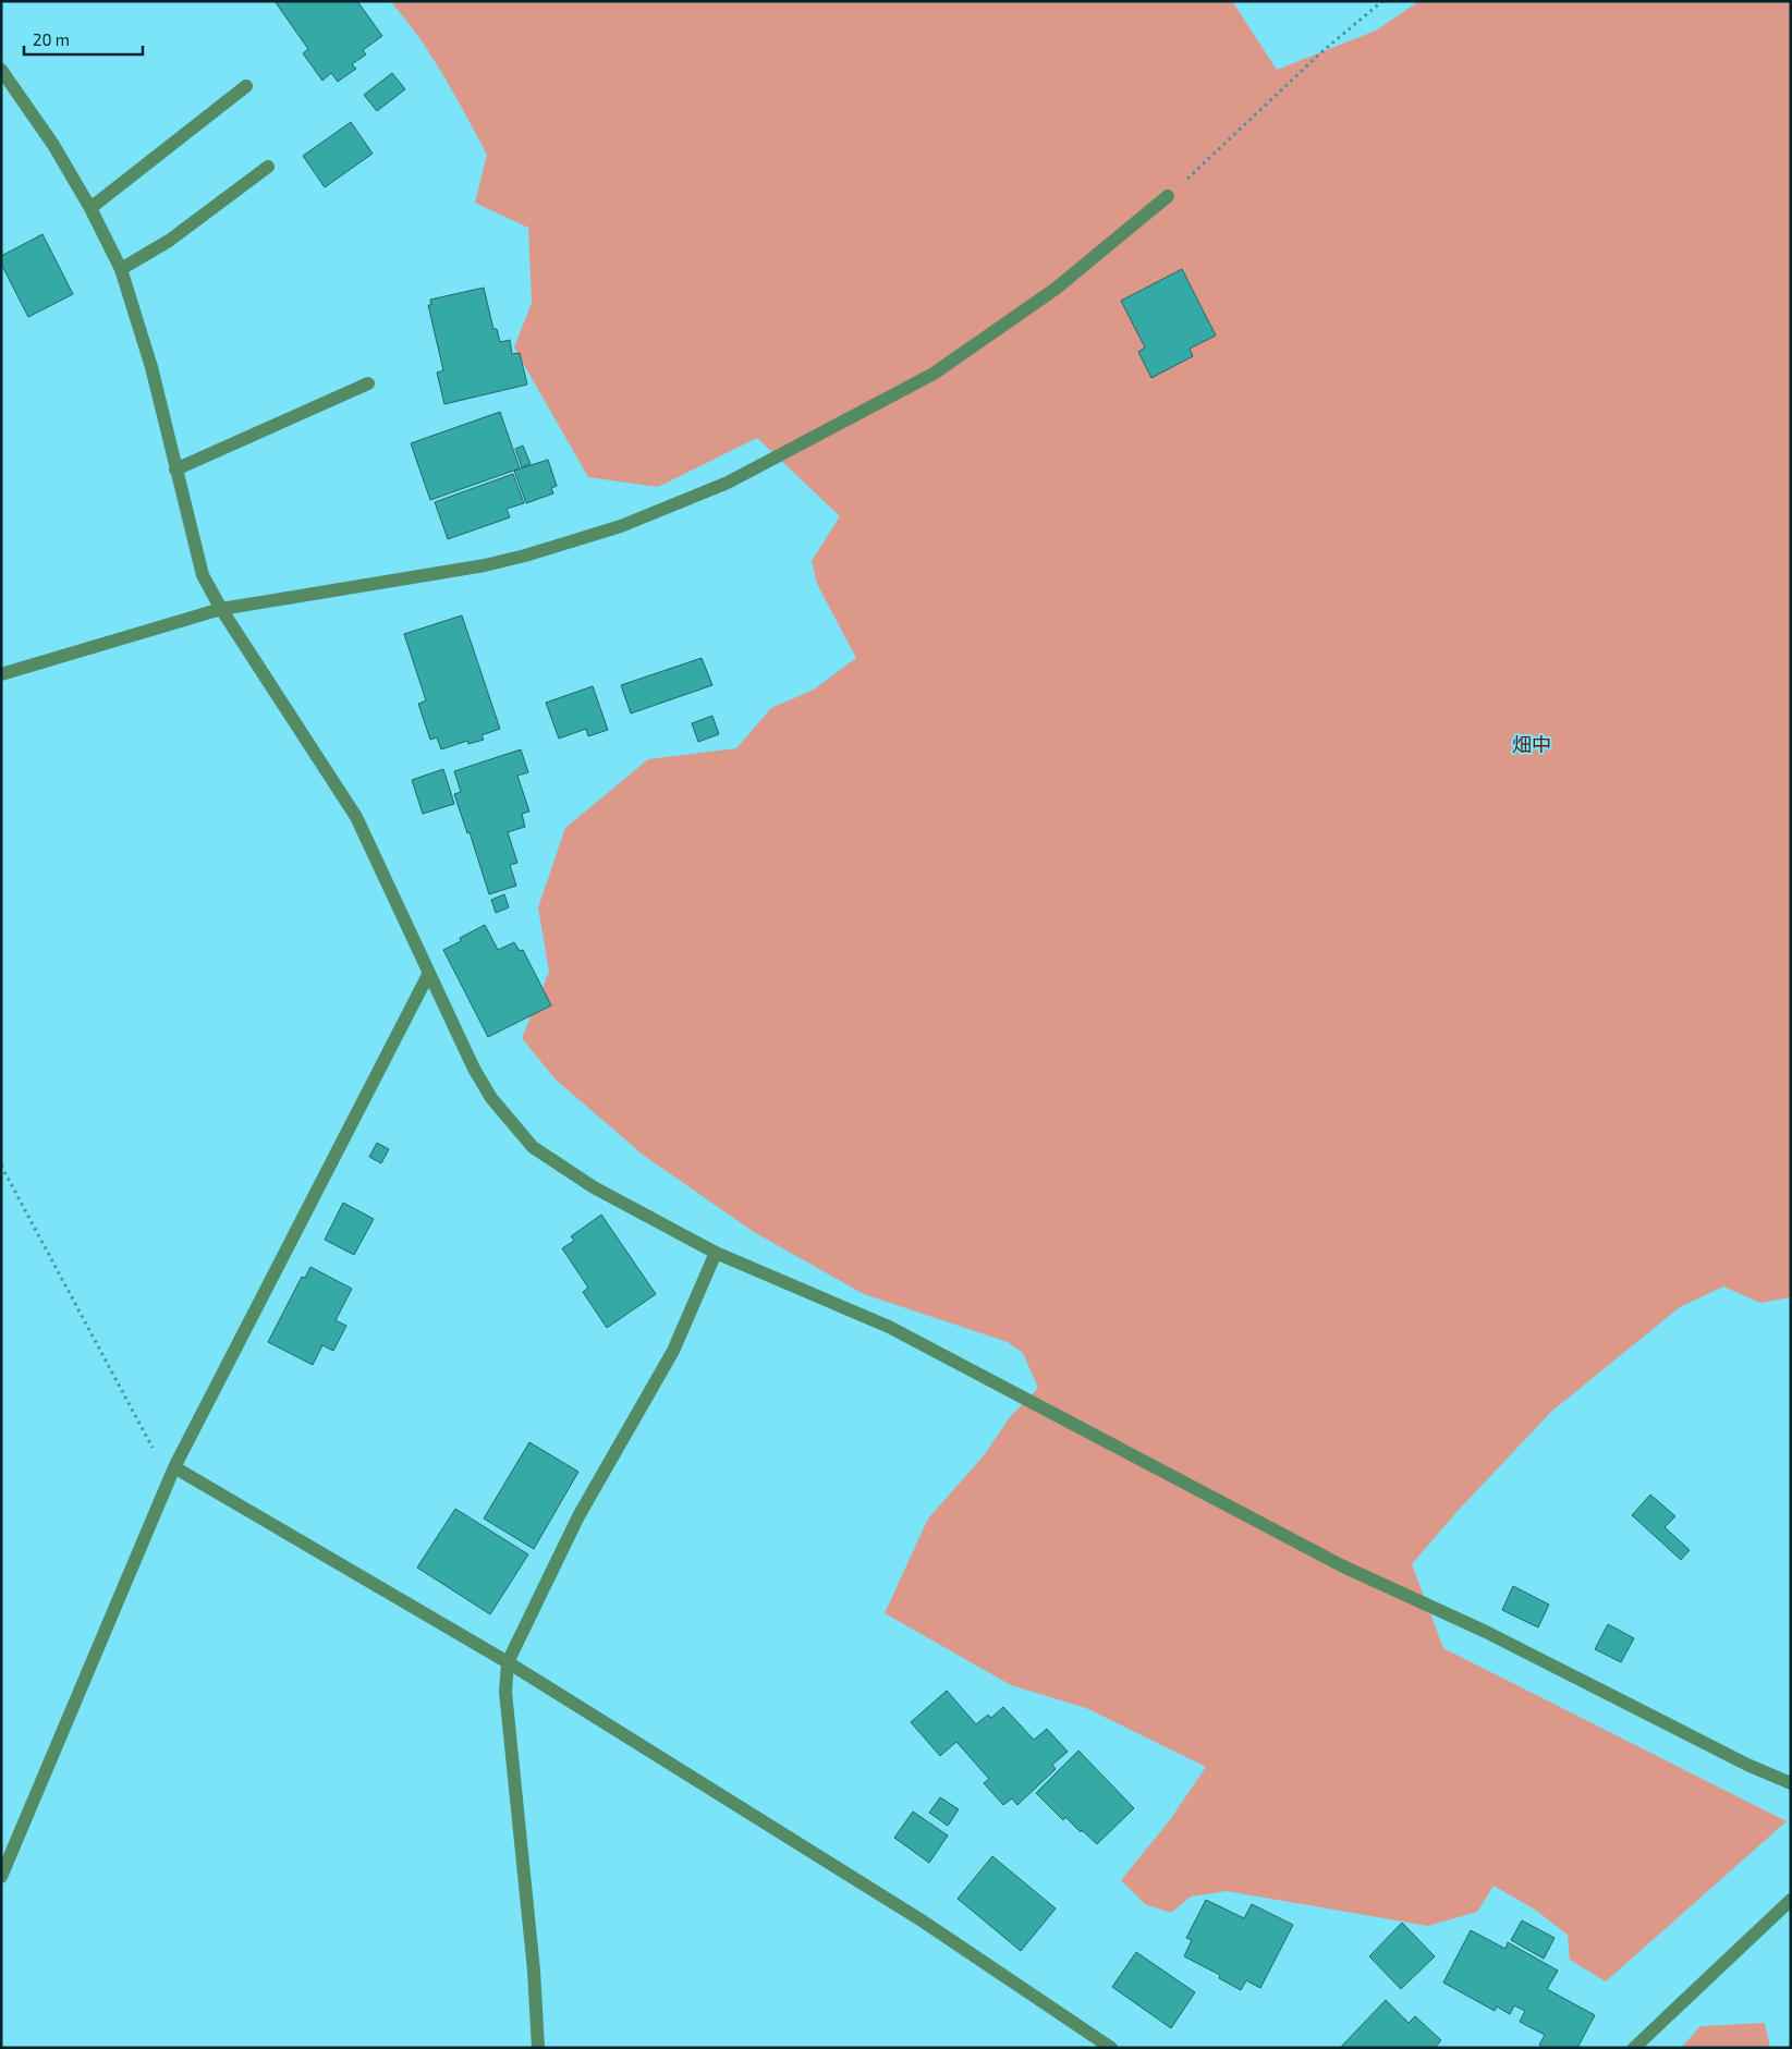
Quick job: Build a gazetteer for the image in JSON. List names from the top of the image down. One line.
{"districts":["畑中"],"scale_bar":"20 m"}
